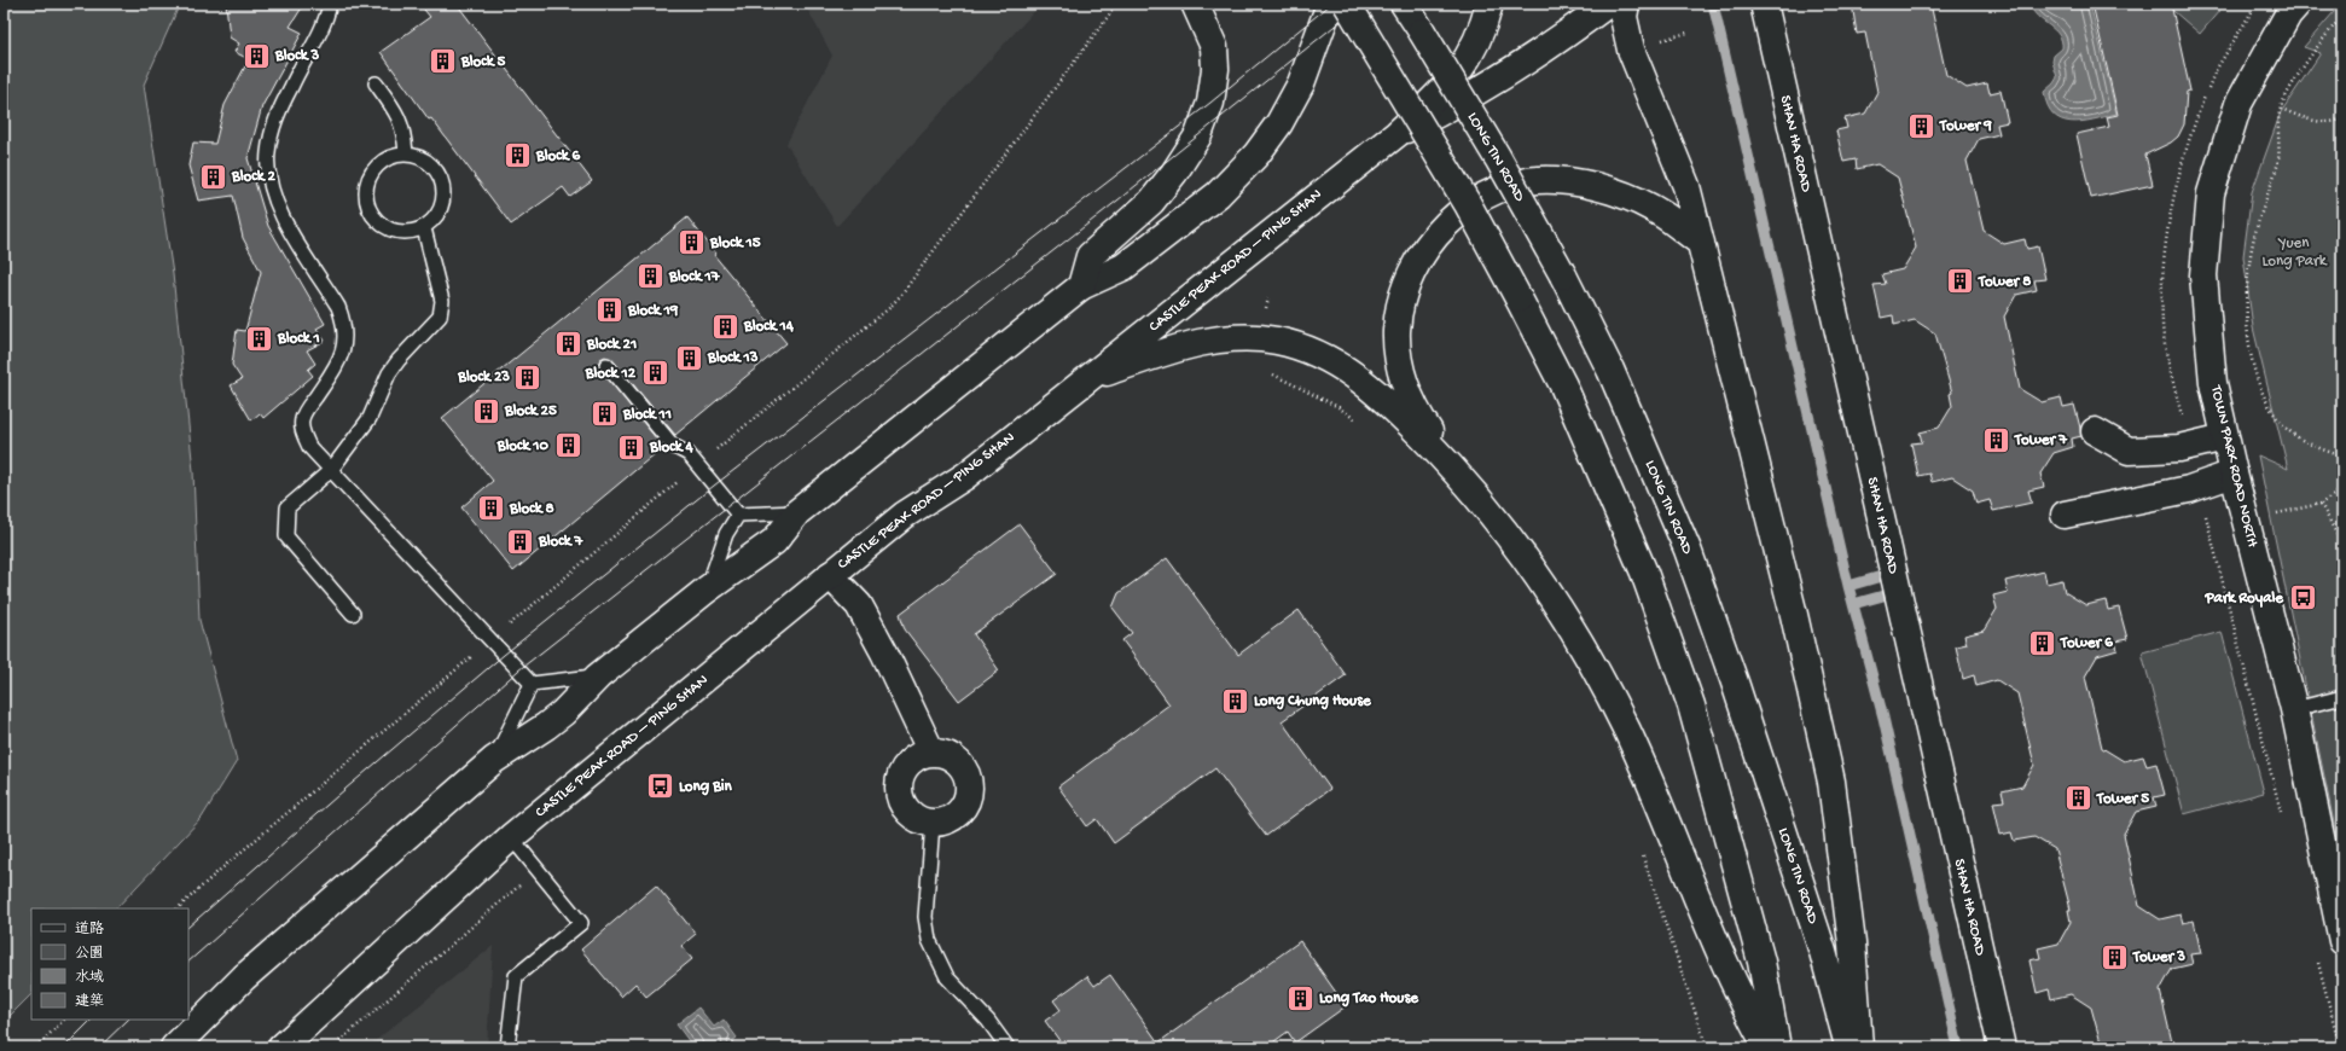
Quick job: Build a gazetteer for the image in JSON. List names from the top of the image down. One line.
{"streets":{"main road":["SHAN HA ROAD","LONG TIN ROAD","CASTLE PEAK ROAD – PING SHAN","TOWN PARK ROAD NORTH"]},"parks":["Yuen Long Park"],"places":{"building":["Block 3","Block 5","Tower 9","Block 6","Block 2","Block 15","Block 17","Tower 8","Block 19","Block 14","Block 1","Block 21","Block 13","Block 12","Block 23","Block 25","Block 11","Tower 7","Block 10","Block 4","Block 8","Block 7","Tower 6","Long Chung House","Tower 5","Tower 3","Long Tao House"],"bus stop":["Park Royale","Long Bin"]},"legend":["道路","公園","水域","建築"]}
